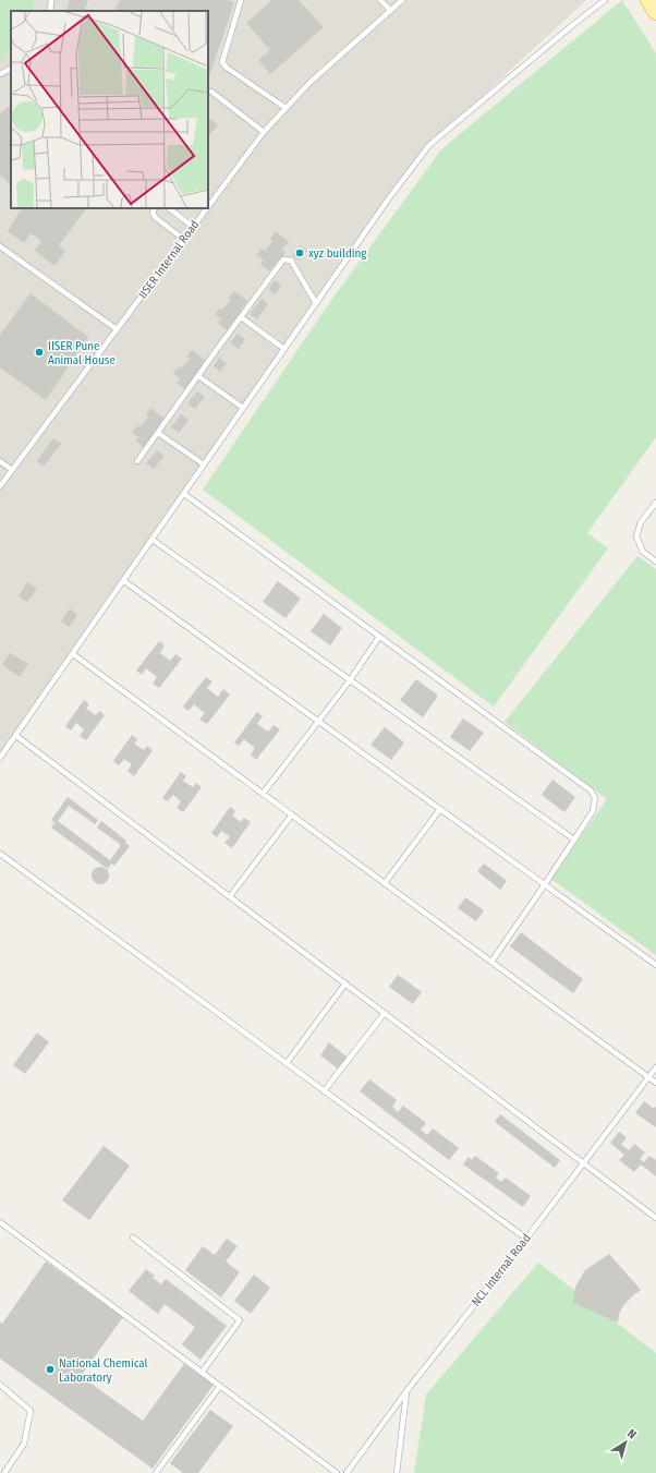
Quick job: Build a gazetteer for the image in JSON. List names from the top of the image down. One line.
{"streets":{"lane":["IISER Internal Road","NCL Internal Road"]},"places":["xyz building","IISER Pune Animal House","National Chemical Laboratory"],"north":"top right"}
